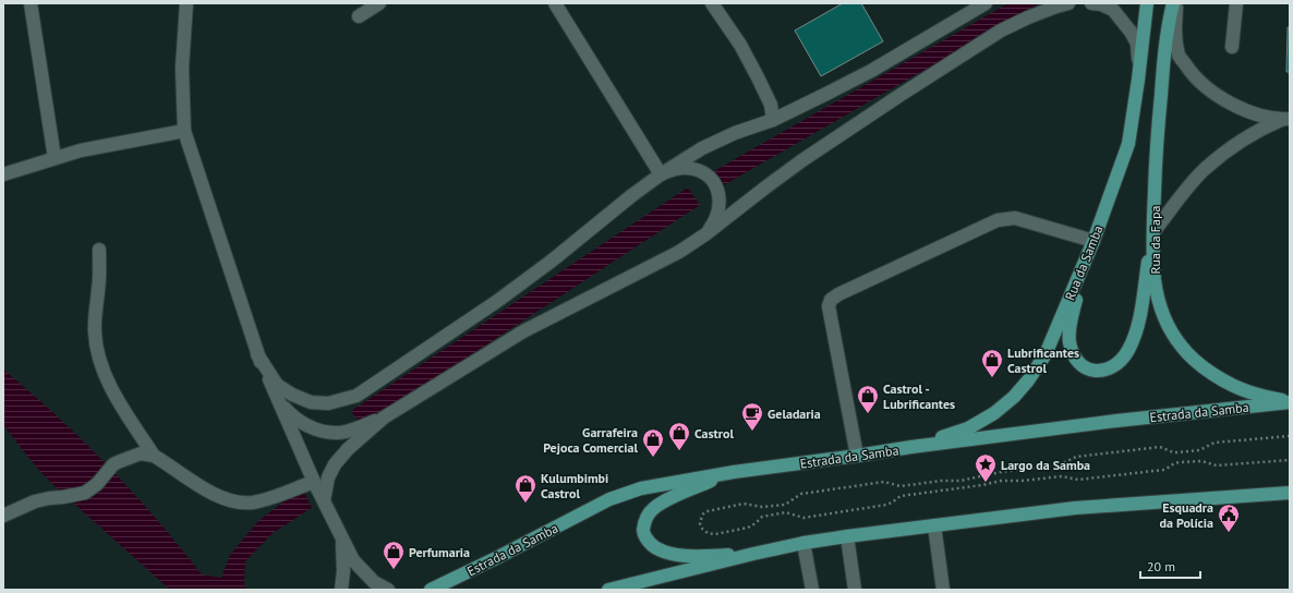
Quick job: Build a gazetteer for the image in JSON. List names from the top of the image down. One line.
{"streets":{"main road":["Rua da Fapa","Rua da Samba","Estrada da Samba"]},"crossings":[["Rua da Fapa","Estrada da Samba"],["Rua da Samba","Estrada da Samba"]],"places":{"shop":["Lubrificantes Castrol","Castrol - Lubrificantes","Castrol","Garrafeira Pejoca Comercial","Kulumbimbi Castrol","Perfumaria"],"cafe":["Geladaria"],"place":["Largo da Samba"],"public building":["Esquadra da Polícia"]},"scale_bar":"20 m"}
